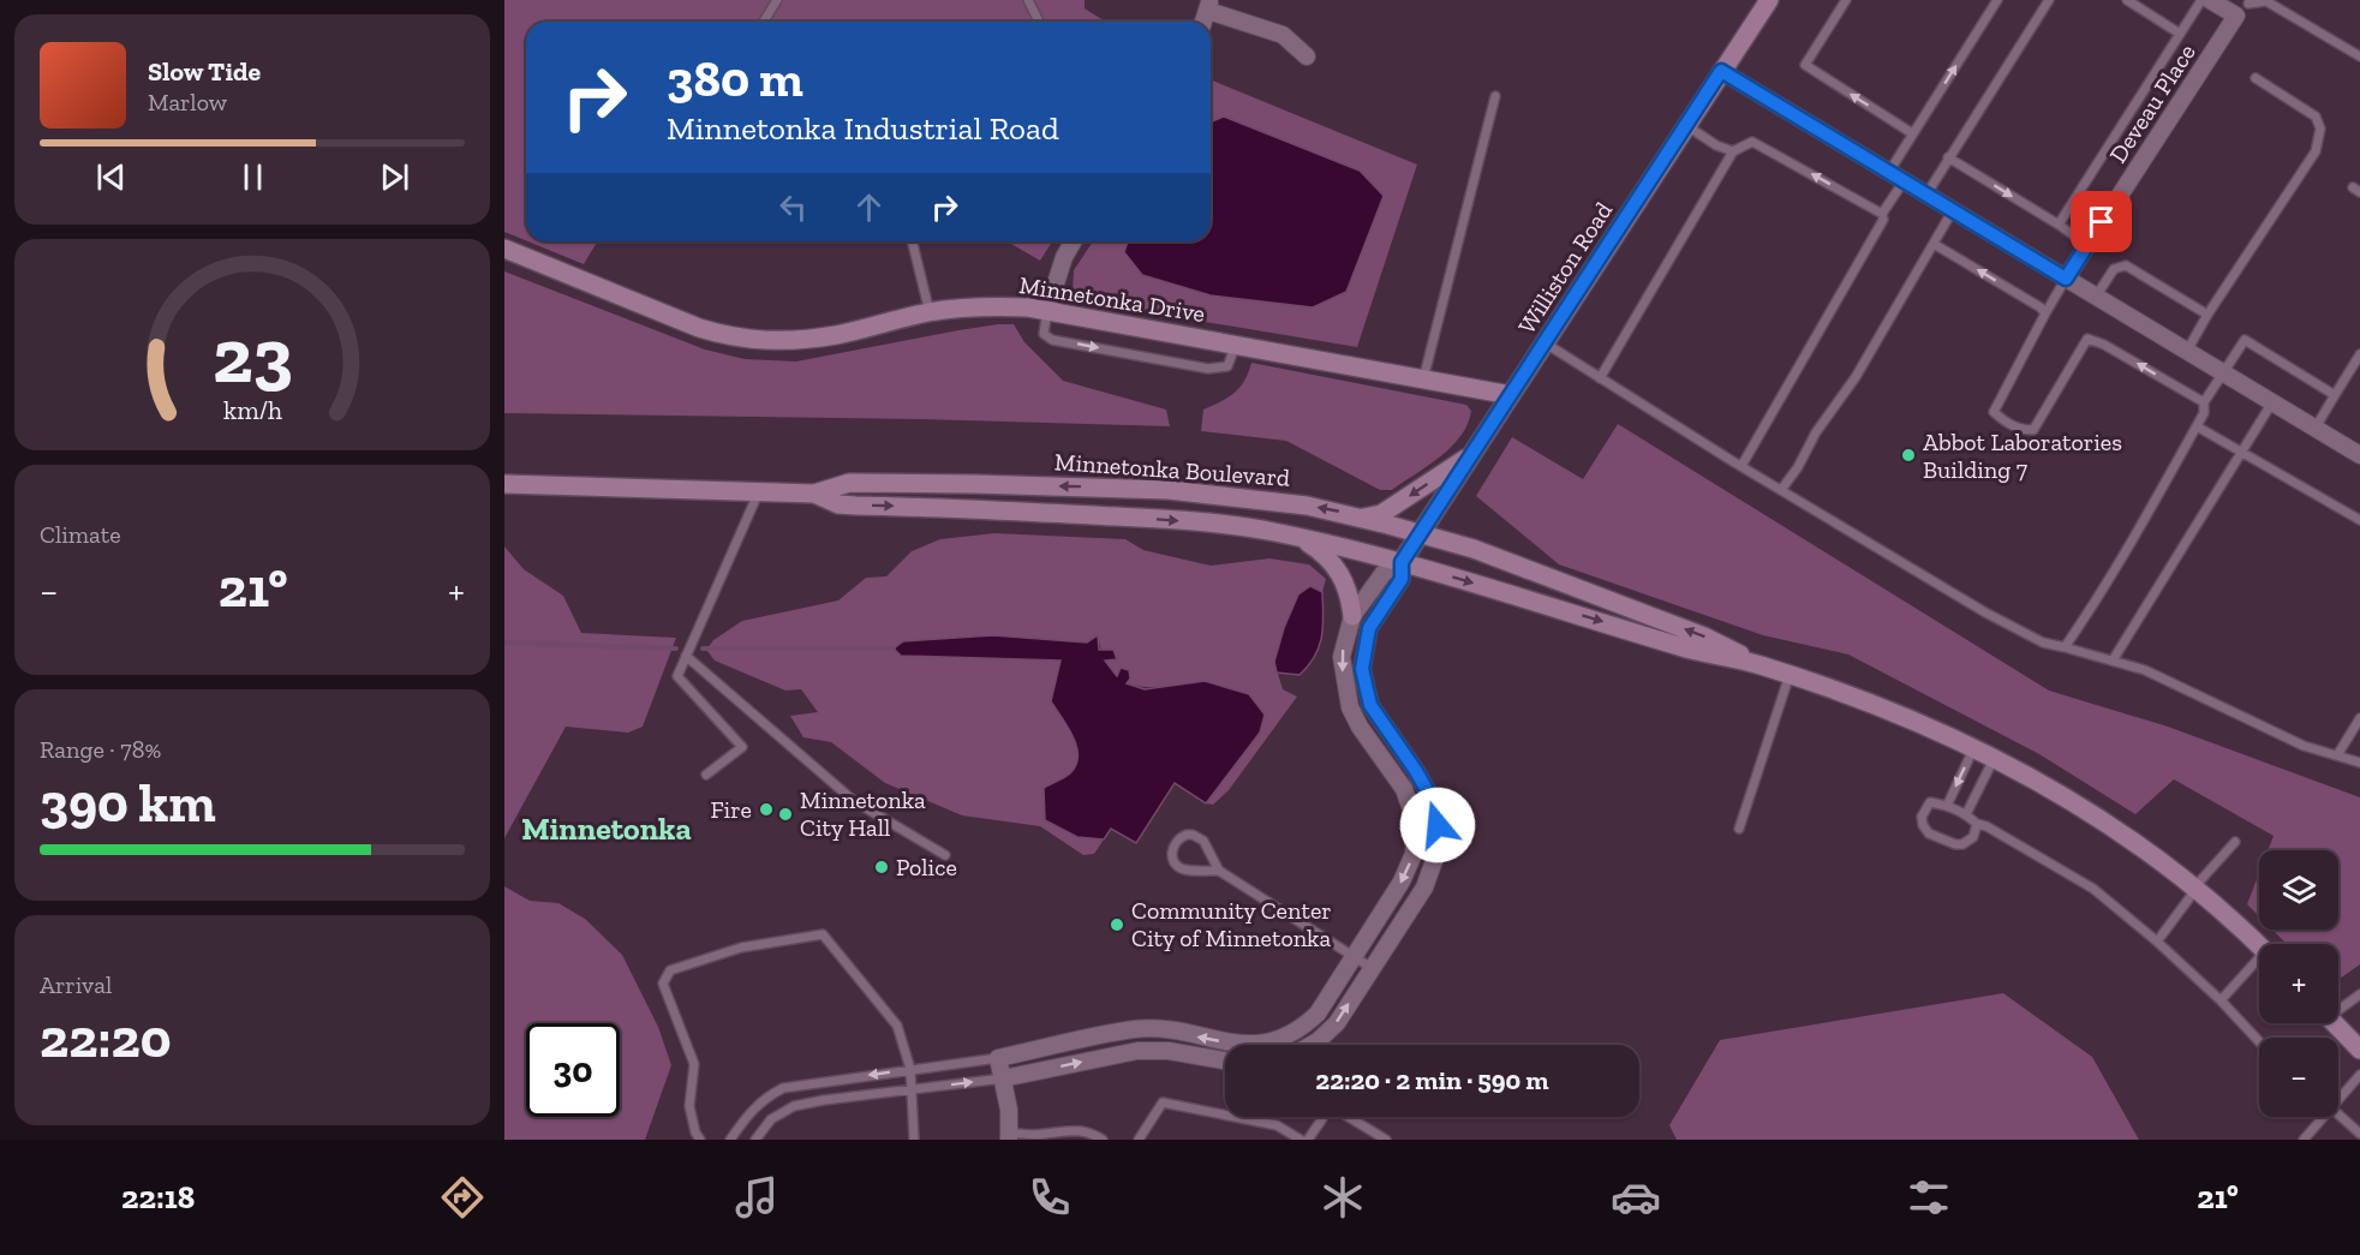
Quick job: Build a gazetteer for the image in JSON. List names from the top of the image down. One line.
{"streets":{"main road":["Williston Road","Minnetonka Drive","Minnetonka Boulevard"],"street":["Deveau Place"]},"crossings":[["Williston Road","Minnetonka Drive"],["Williston Road","Minnetonka Boulevard"]],"districts":["Minnetonka"],"places":["Abbot Laboratories Building 7","Fire","Minnetonka City Hall","Police","Community Center City of Minnetonka"],"page":{"turn":["380 m","Minnetonka Industrial Road"],"song":["Slow Tide","Marlow"],"tile":["Climate",["Range · 78%","390 km"],["Arrival","22:20"]],"heat":["−","21°","+"],"map_buttons":["+","−"],"limit":"30","trip":"22:20 · 2 min · 590 m","tabs":["22:18","21°"],"gauge":["23","km/h"]}}
